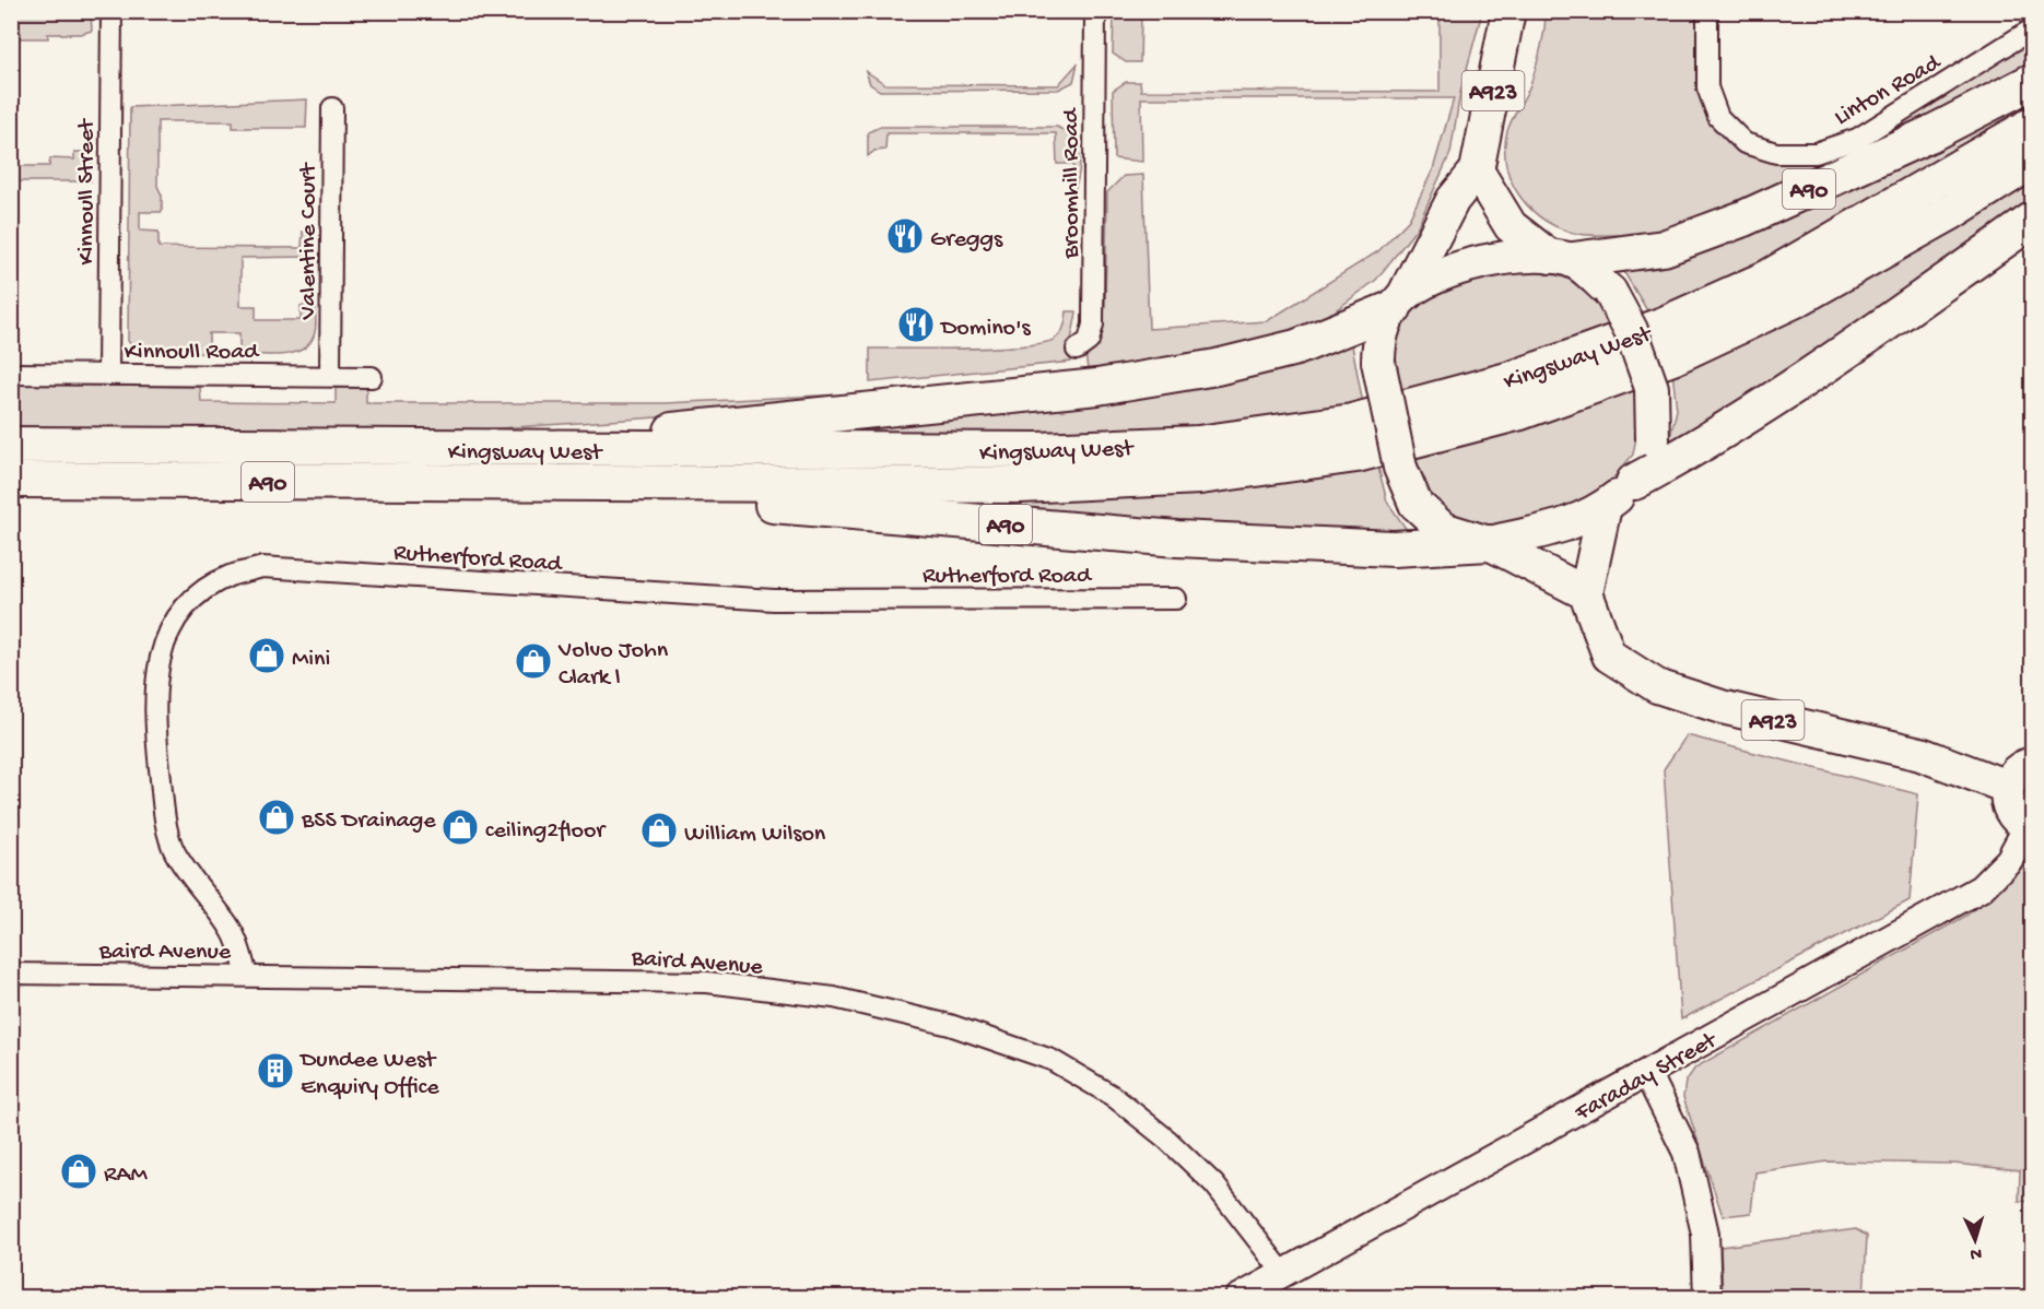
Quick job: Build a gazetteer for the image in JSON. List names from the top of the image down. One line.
{"streets":{"highway":["A90","Kingsway West"],"main road":["A923"],"street":["Linton Road","Broomhill Road","Kinnoull Street","Valentine Court","Kinnoull Road","Rutherford Road","Baird Avenue","Faraday Street"]},"crossings":[["A923","A90"],["A90","Kingsway West"],["Kinnoull Street","Kinnoull Road"],["Valentine Court","Kinnoull Road"],["Rutherford Road","Baird Avenue"],["Baird Avenue","Faraday Street"]],"places":{"restaurant":["Greggs","Domino's"],"shop":["Mini","Volvo John Clark l","BSS Drainage","ceiling2floor","William Wilson","RAM"],"building":["Dundee West Enquiry Office"]},"north":"bottom"}
